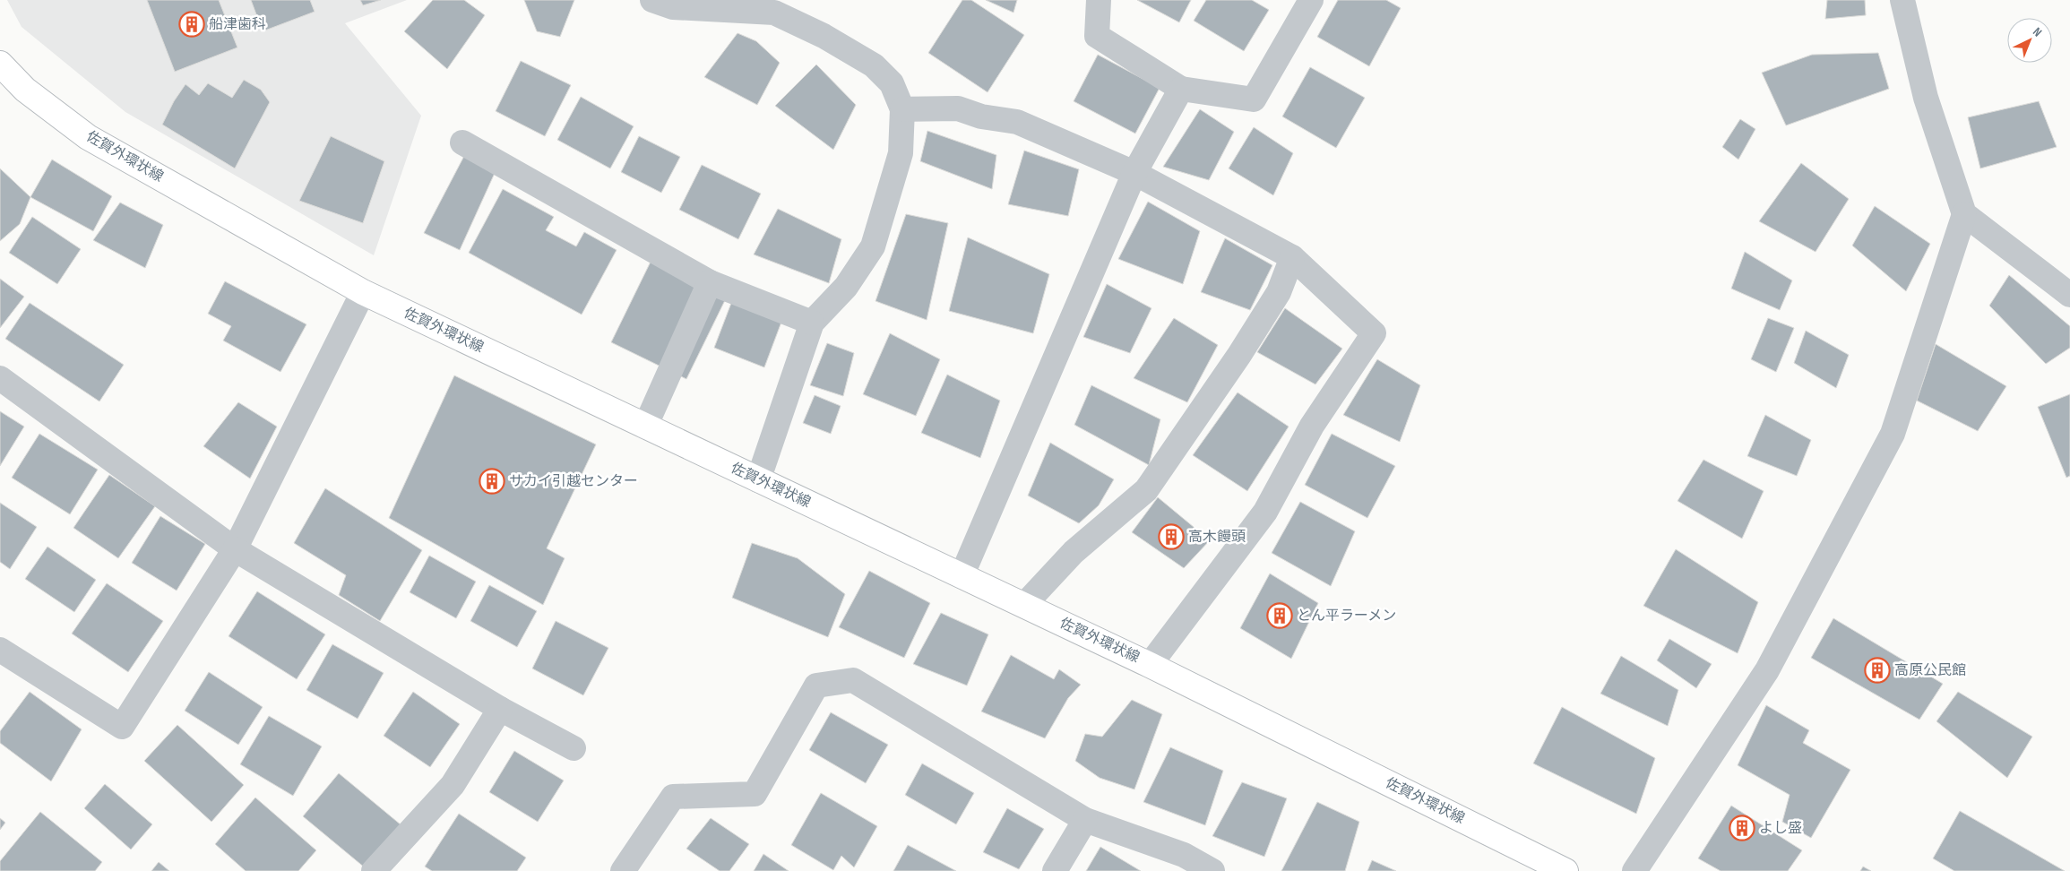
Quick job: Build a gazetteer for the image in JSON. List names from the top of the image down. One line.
{"streets":{"main road":["佐賀外環状線"]},"places":{"building":["船津歯科","サカイ引越センター","高木饅頭","とん平ラーメン","高原公民館","よし盛"]},"north":"top right"}
